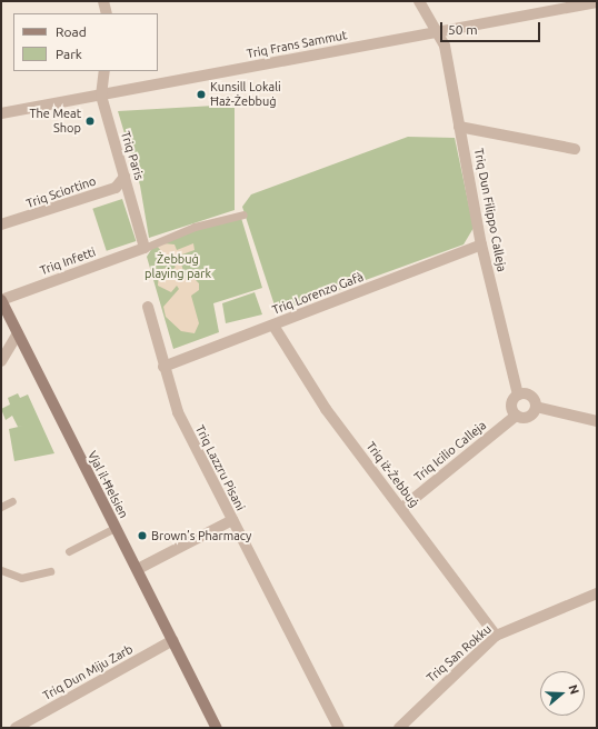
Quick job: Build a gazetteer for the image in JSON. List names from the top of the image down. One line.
{"streets":{"street":["Triq Frans Sammut","Triq Paris","Triq Sciortino","Triq Dun Filippo Calleja","Triq Infetti","Triq Lorenzo Gafà","Triq Icilio Calleja","Triq Lazzru Pisani","Triq iż-Żebbuġ","Vjal il-Ħelsien","Triq San Rokku","Triq Dun Miju Zarb"]},"crossings":[["Triq Frans Sammut","Triq Paris"],["Triq Frans Sammut","Triq Dun Filippo Calleja"],["Triq Paris","Triq Sciortino"],["Triq Paris","Triq Infetti"],["Triq Dun Filippo Calleja","Triq Lorenzo Gafà"],["Triq Dun Filippo Calleja","Triq Icilio Calleja"],["Triq Infetti","Vjal il-Ħelsien"],["Triq Lorenzo Gafà","Triq Lazzru Pisani"],["Triq Lorenzo Gafà","Triq iż-Żebbuġ"],["Triq Icilio Calleja","Triq iż-Żebbuġ"],["Triq iż-Żebbuġ","Triq San Rokku"],["Vjal il-Ħelsien","Triq Dun Miju Zarb"]],"parks":["Żebbuġ playing park"],"places":["Kunsill Lokali Ħaż-Żebbuġ","The Meat Shop","Brown’s Pharmacy"],"legend":["Road","Park"],"scale_bar":"50 m","north":"right"}
